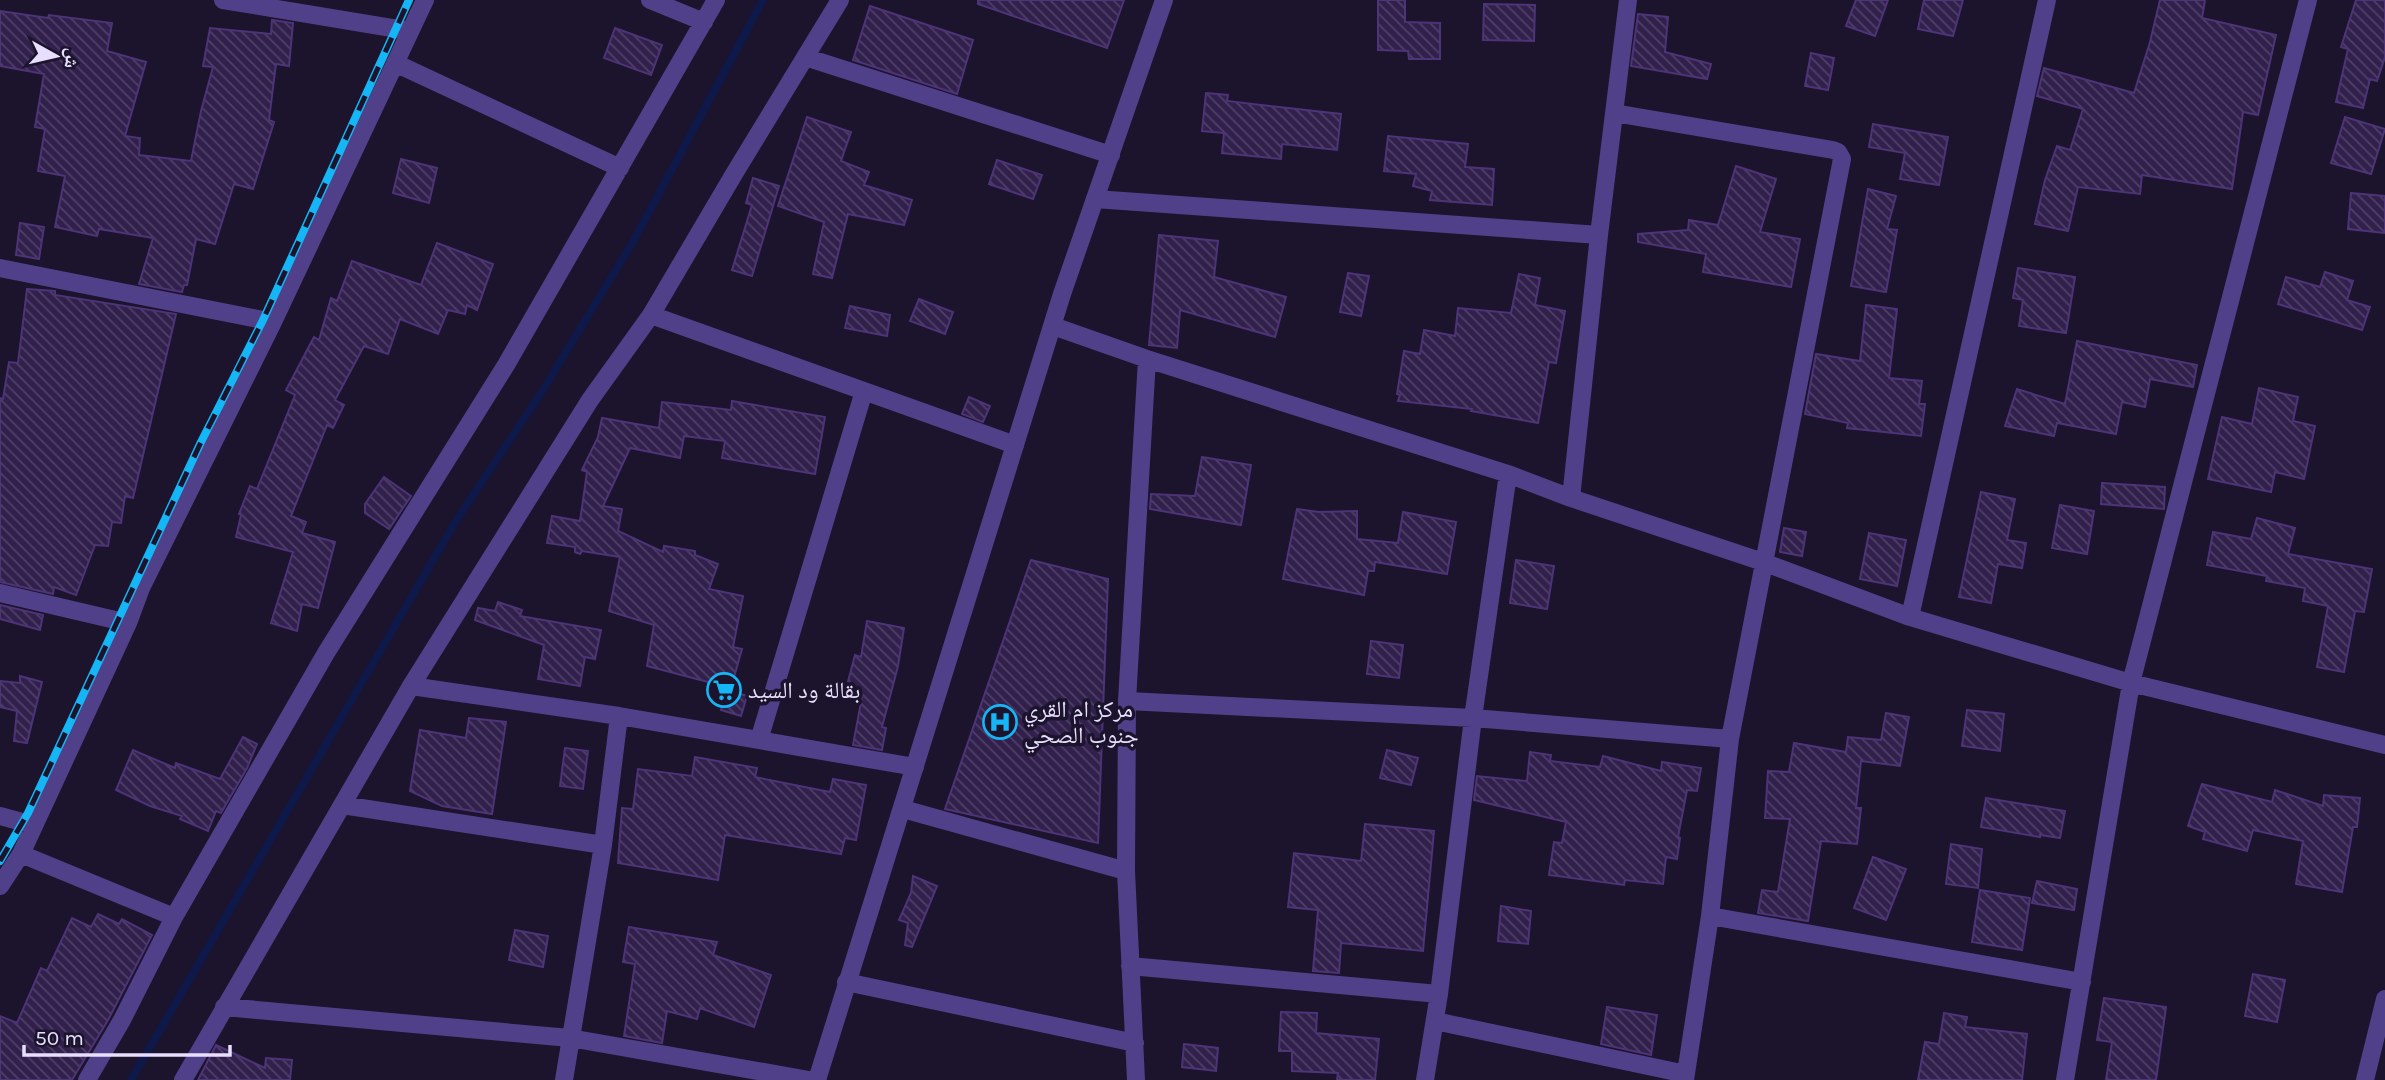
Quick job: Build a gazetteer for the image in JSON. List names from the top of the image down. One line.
{"places":{"supermarket":["بقالة ود السيد"],"hospital":["مركز ام القري جنوب الصحي"]},"scale_bar":"50 m","north":"right"}
